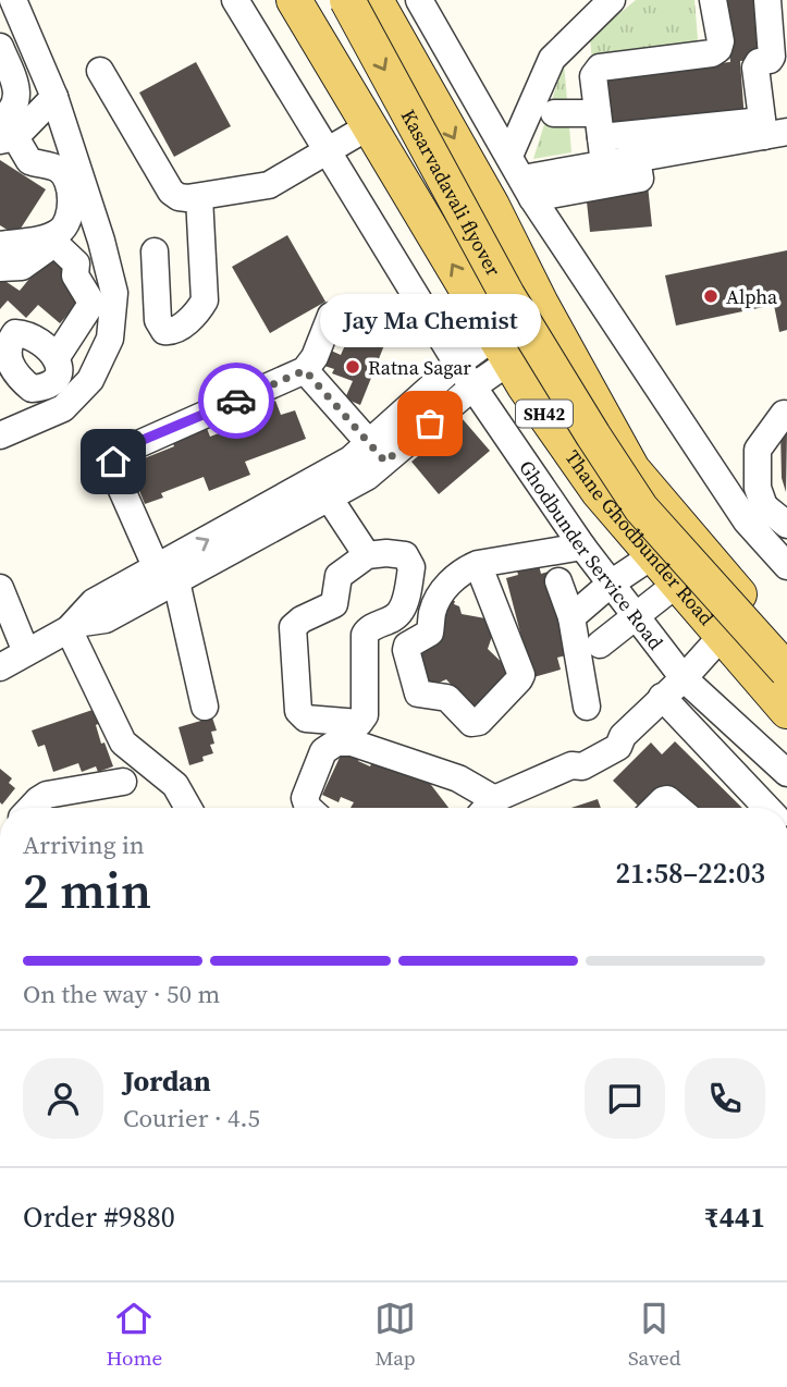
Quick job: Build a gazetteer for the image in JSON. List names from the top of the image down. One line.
{"streets":{"main road":["Kasarvadavali flyover","SH42","Thane Ghodbunder Road"],"street":["Ghodbunder Service Road"]},"one_way":["Kasarvadavali flyover"],"places":["Alpha","Ratna Sagar","Jay Ma Chemist"],"page":{"bubble":"Jay Ma Chemist","heading":["2 min","Arriving in","21:58–22:03"],"panel":["Jordan","Courier · 4.5","Order #9880","₹441"],"bar":"On the way · 50 m","tabs":["Home","Map","Saved"]}}
